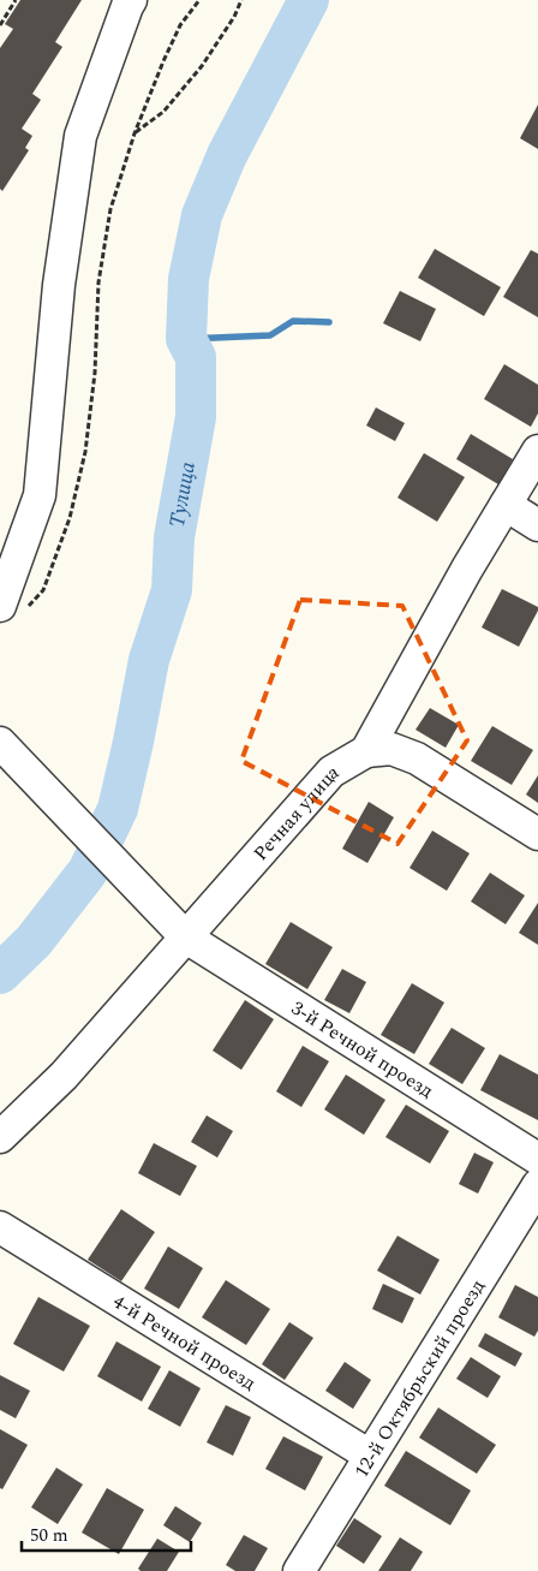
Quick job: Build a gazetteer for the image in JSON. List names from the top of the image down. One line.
{"streets":{"street":["Речная улица","3-й Речной проезд","4-й Речной проезд","12-й Октябрьский проезд"]},"crossings":[["Речная улица","3-й Речной проезд"],["4-й Речной проезд","12-й Октябрьский проезд"]],"water":["Тулица"],"scale_bar":"50 m"}
